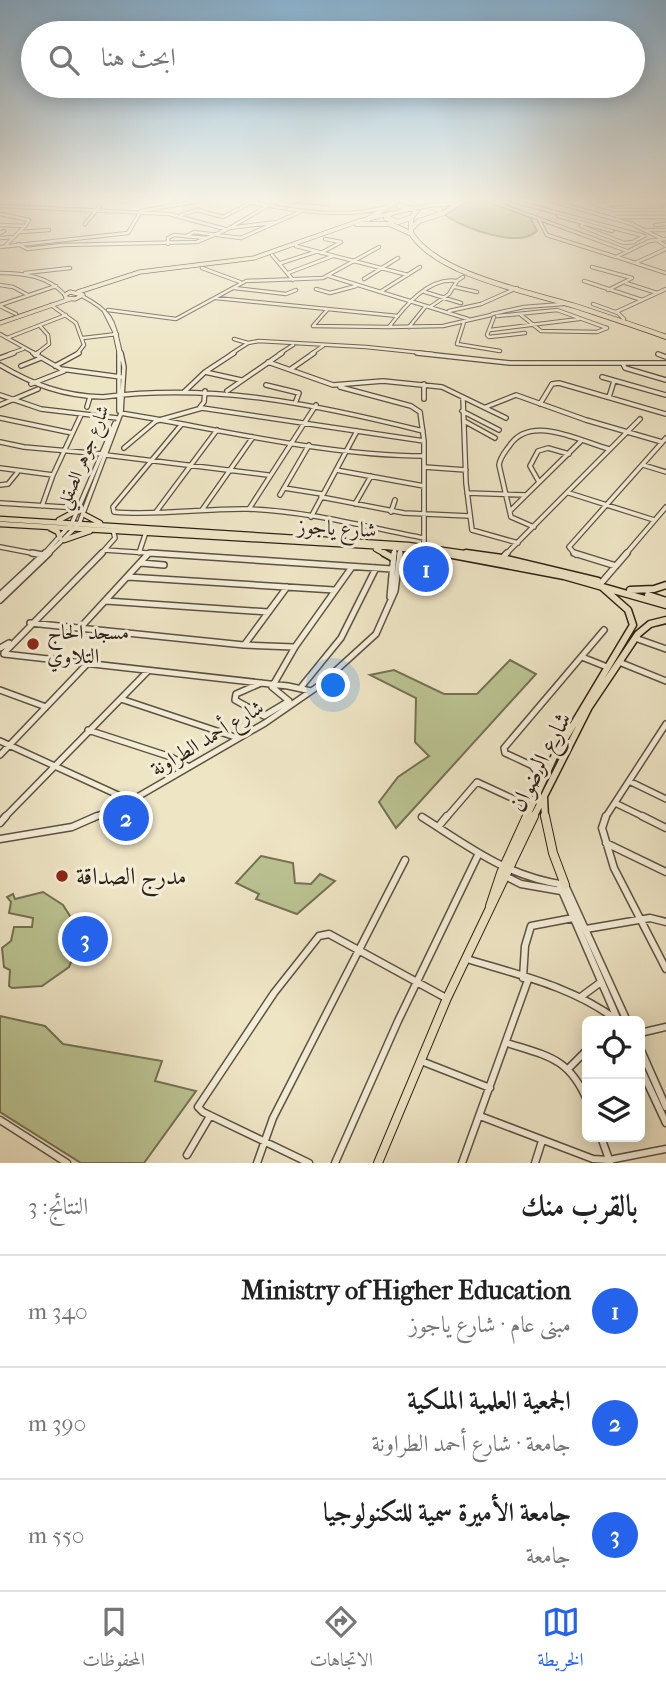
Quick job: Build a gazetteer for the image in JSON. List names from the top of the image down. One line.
{"streets":{"main road":["شارع ياجوز","شارع الرضوان"],"street":["شارع جوهر الصقلي","شارع أحمد الطراونة"]},"crossings":[["شارع جوهر الصقلي","شارع ياجوز"],["شارع ياجوز","شارع أحمد الطراونة"]],"places":["مسجد الحاج التلاوي","مدرج الصداقة"],"page":{"search":"ابحث هنا","pins":["1","2","3"],"heading":["بالقرب منك","النتائج: 3"],"list":[{"mark":"1","name":"Ministry of Higher Education","note":"مبنى عام · شارع ياجوز","value":"340 m"},{"mark":"2","name":"الجمعية العلمية الملكية","note":"جامعة · شارع أحمد الطراونة","value":"390 m"},{"mark":"3","name":"جامعة الأميرة سمية للتكنولوجيا","note":"جامعة","value":"550 m"}],"nav":["الخريطة","الاتجاهات","المحفوظات"]}}
